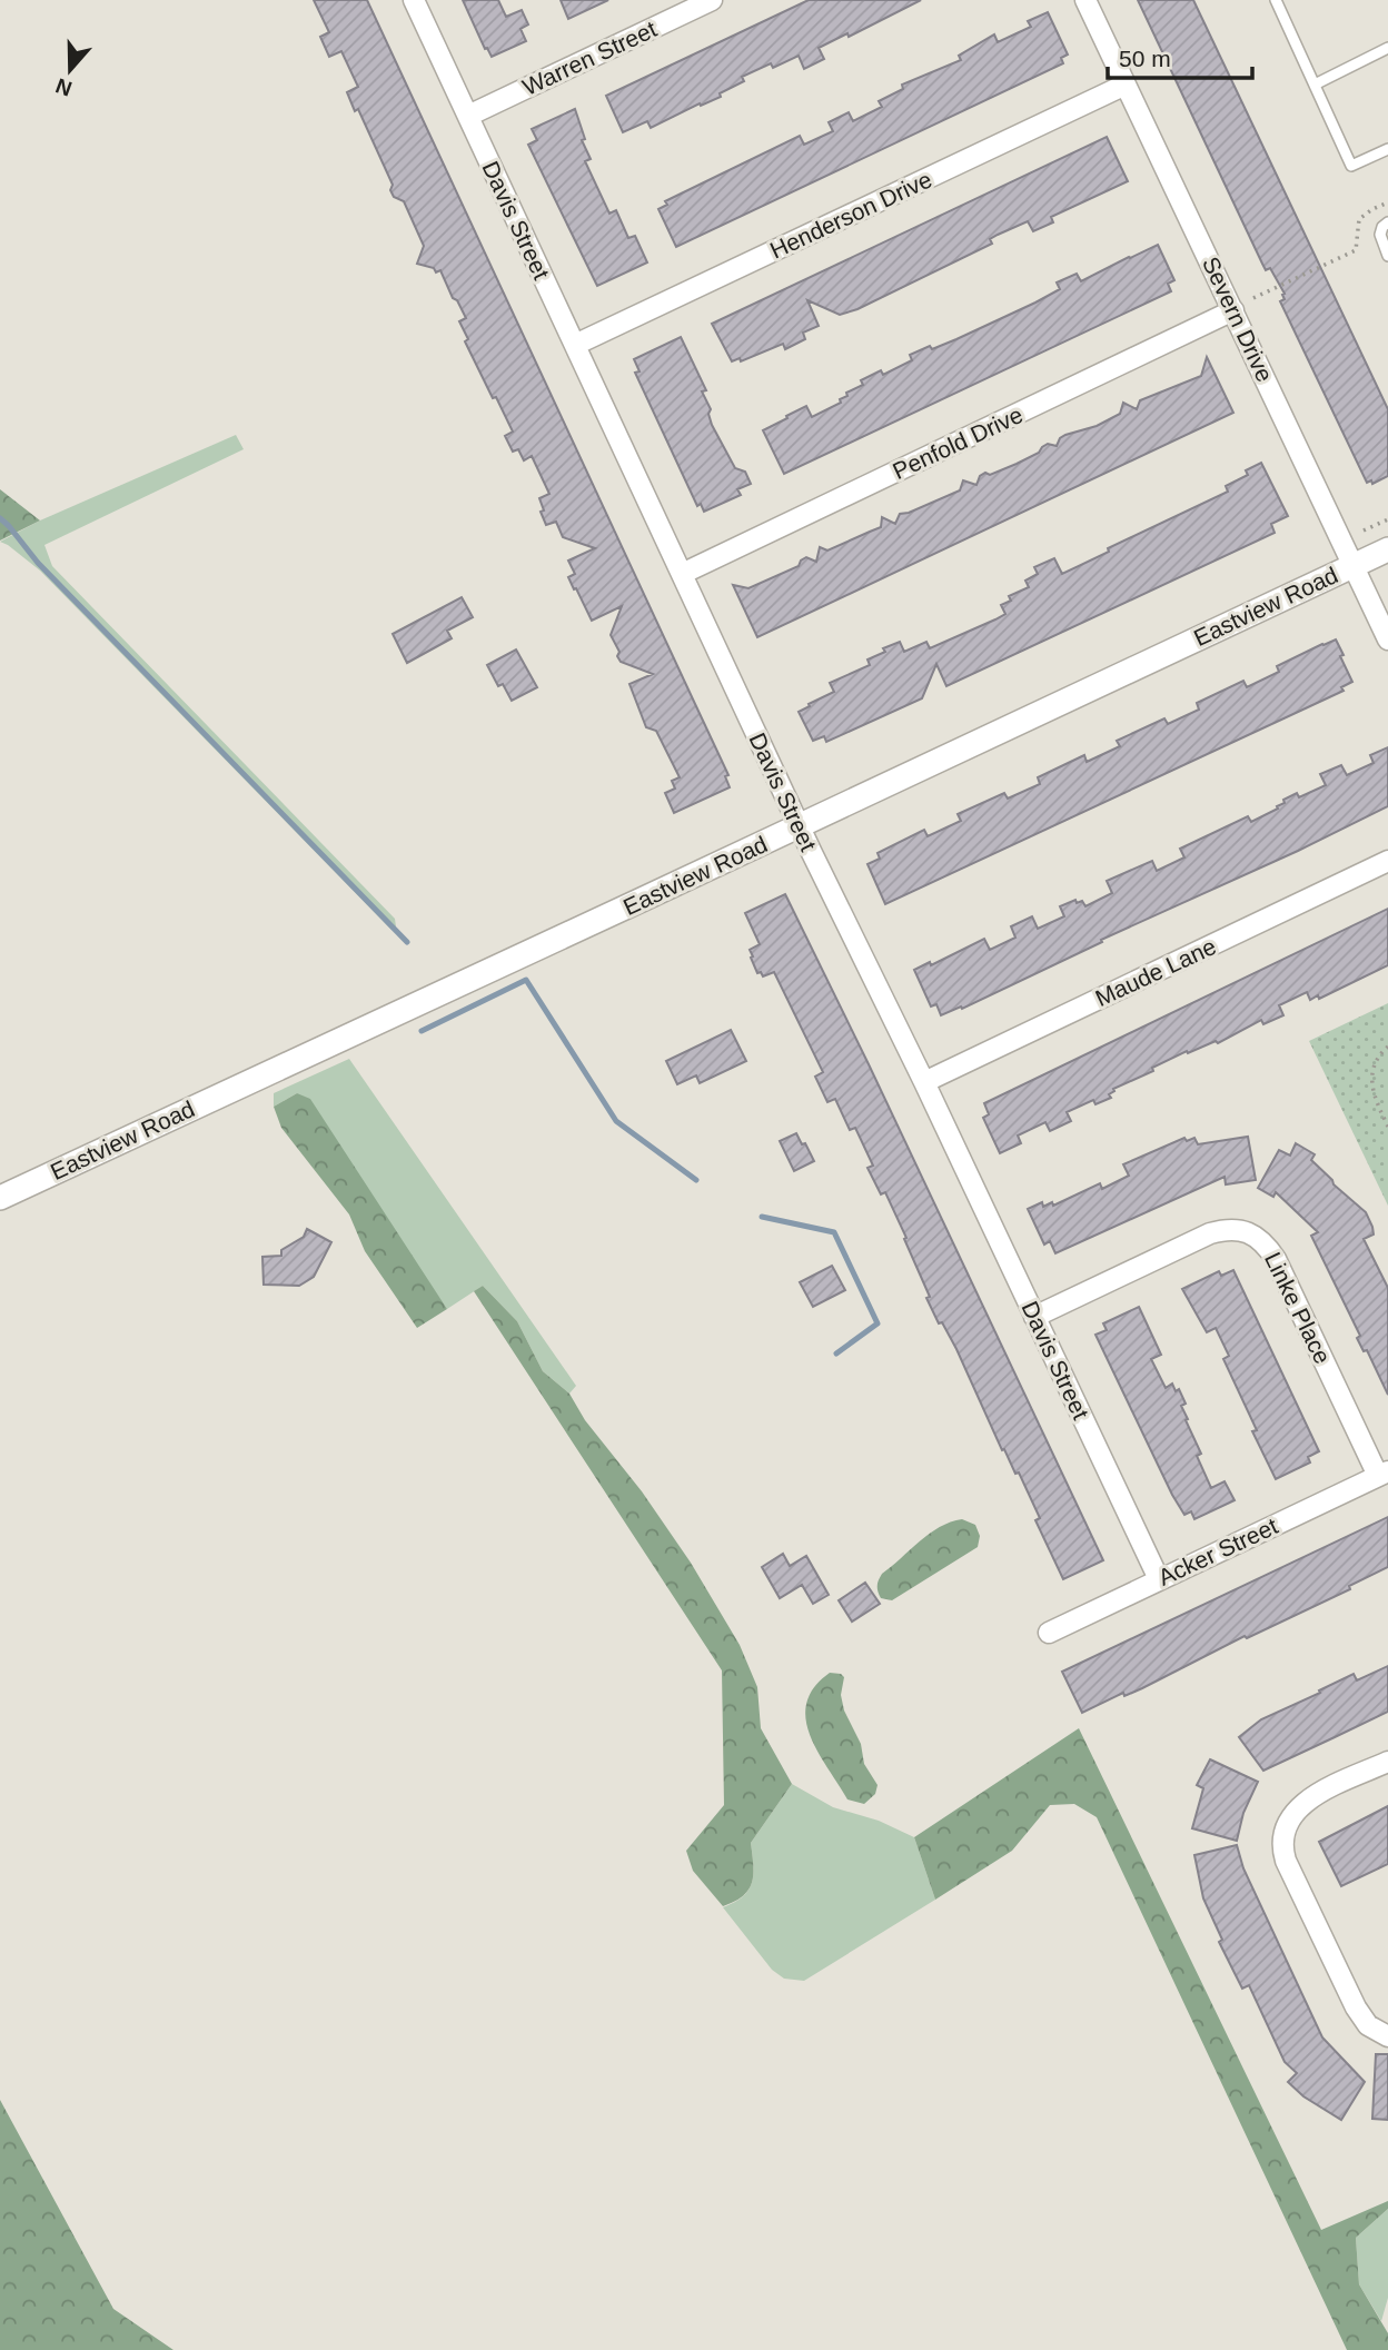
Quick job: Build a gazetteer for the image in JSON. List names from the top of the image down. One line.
{"streets":{"street":["Warren Street","Henderson Drive","Davis Street","Severn Drive","Penfold Drive","Eastview Road","Maude Lane","Linke Place","Acker Street"]},"crossings":[["Warren Street","Davis Street"],["Henderson Drive","Davis Street"],["Henderson Drive","Severn Drive"],["Davis Street","Penfold Drive"],["Davis Street","Eastview Road"],["Davis Street","Maude Lane"],["Davis Street","Linke Place"],["Davis Street","Acker Street"],["Severn Drive","Penfold Drive"],["Severn Drive","Eastview Road"],["Linke Place","Acker Street"]],"scale_bar":"50 m","north":"bottom"}
